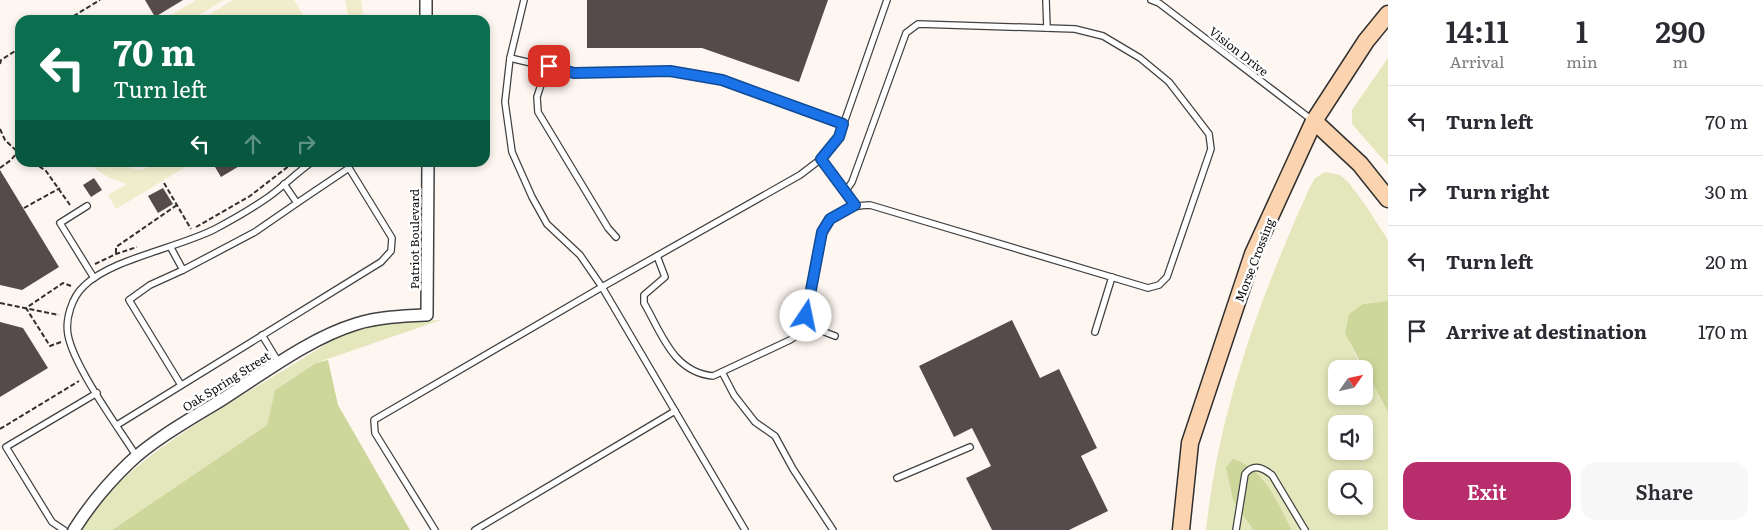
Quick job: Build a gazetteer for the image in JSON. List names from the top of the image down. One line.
{"streets":{"main road":["Morse Crossing"],"street":["Patriot Boulevard","Oak Spring Street"],"lane":["Vision Drive"]},"crossings":[["Vision Drive","Morse Crossing"],["Patriot Boulevard","Oak Spring Street"]],"north":"top right","page":{"eta":["14:11","Arrival","1","min","290","m"],"turn":["70 m","Turn left"],"list":[{"name":"Turn left","value":"70 m"},{"name":"Turn right","value":"30 m"},{"name":"Turn left","value":"20 m"},{"name":"Arrive at destination","value":"170 m"}],"buttons":["Exit","Share"]}}
